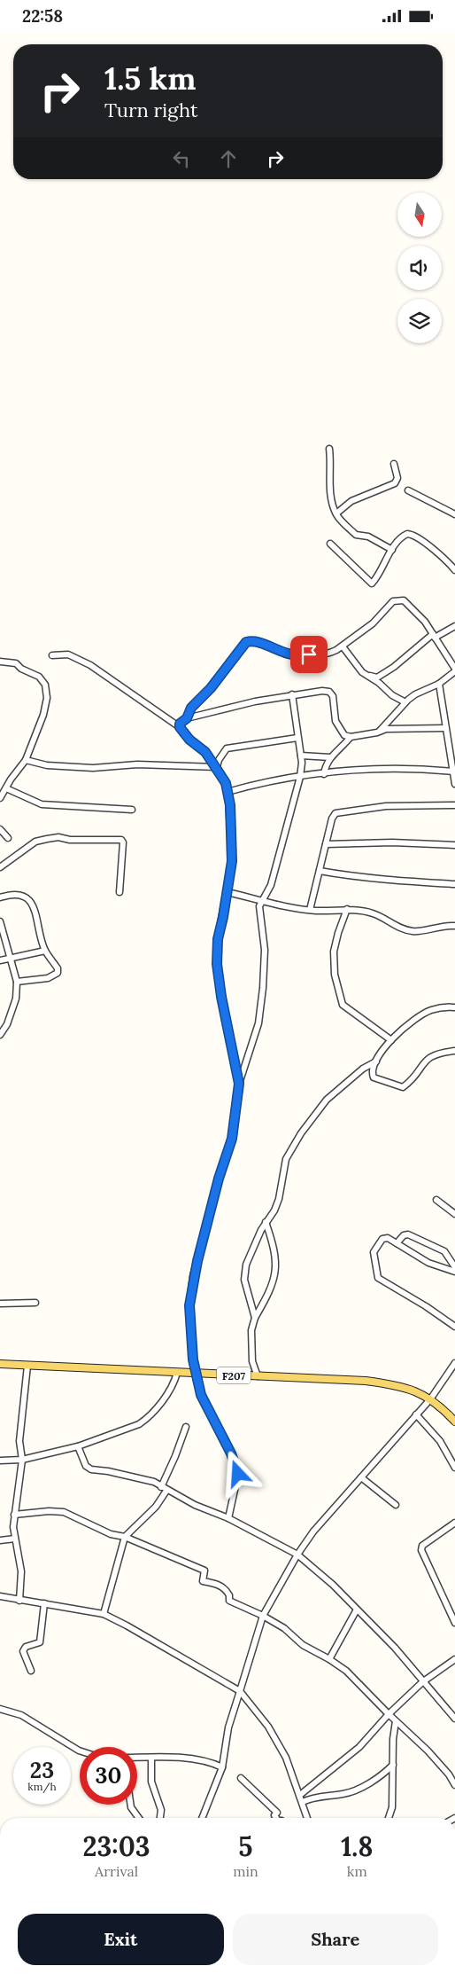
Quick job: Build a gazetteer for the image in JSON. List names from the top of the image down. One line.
{"streets":{"main road":["F207"]},"north":"bottom","page":{"status":"22:58","turn":["1.5 km","Turn right"],"speed":"23 km/h","limit":"30","eta":["23:03","Arrival","5","min","1.8","km"],"buttons":["Exit","Share"]}}
